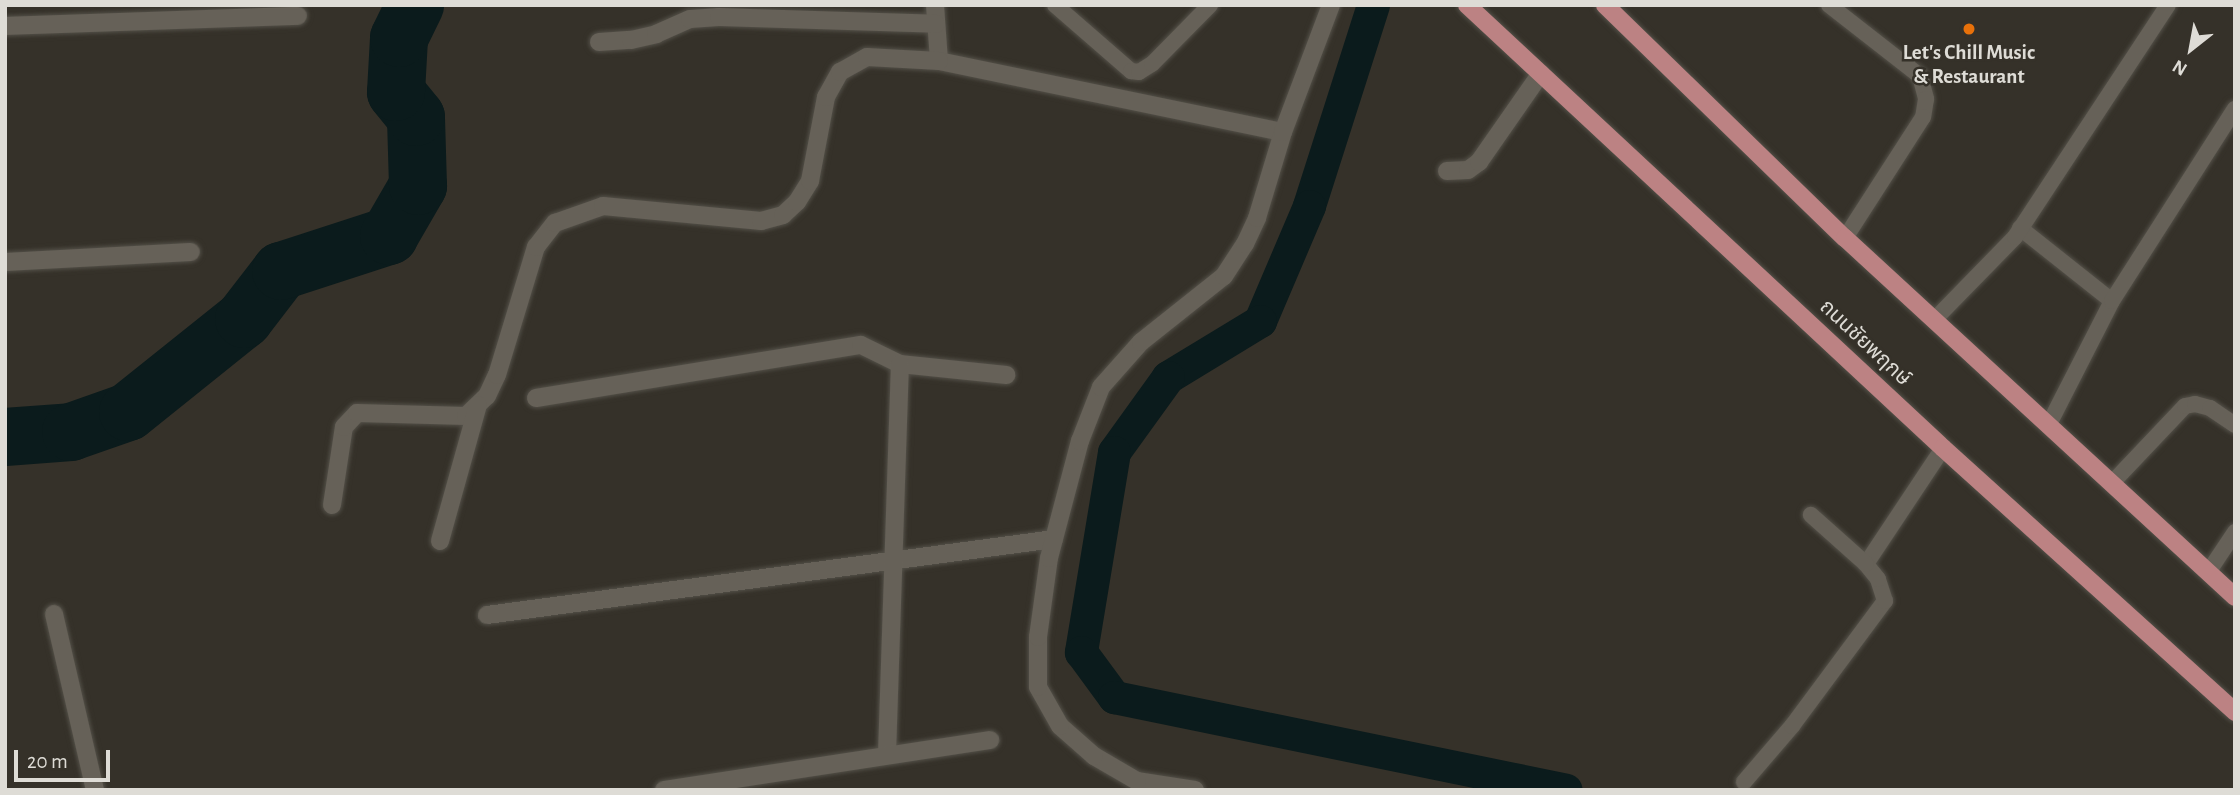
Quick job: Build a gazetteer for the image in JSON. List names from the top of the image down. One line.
{"streets":{"main road":["ถนนชัยพฤกษ์"]},"places":["Let's Chill Music & Restaurant"],"scale_bar":"20 m","north":"bottom left"}
